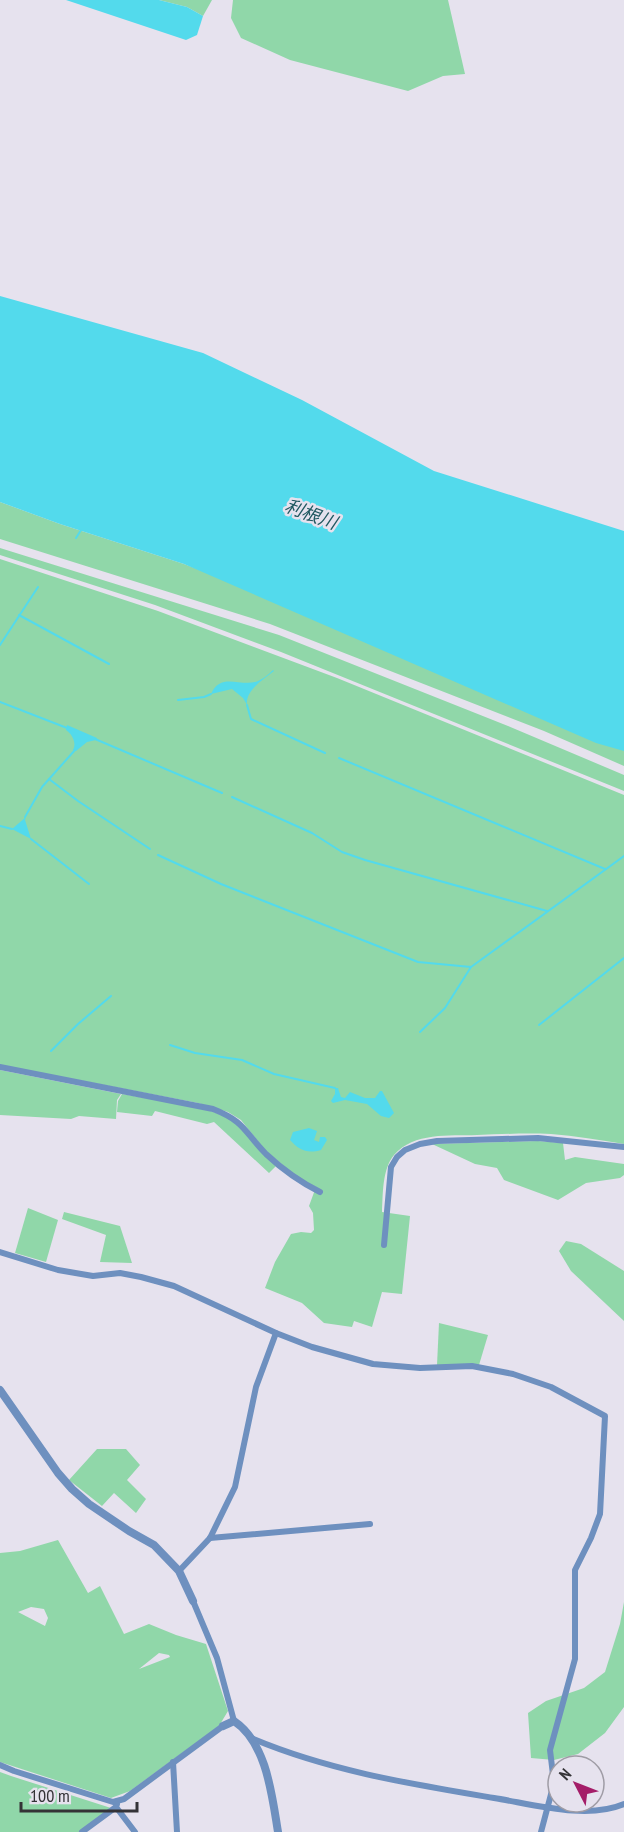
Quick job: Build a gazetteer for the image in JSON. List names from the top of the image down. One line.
{"water":["利根川"],"scale_bar":"100 m","north":"top left"}
